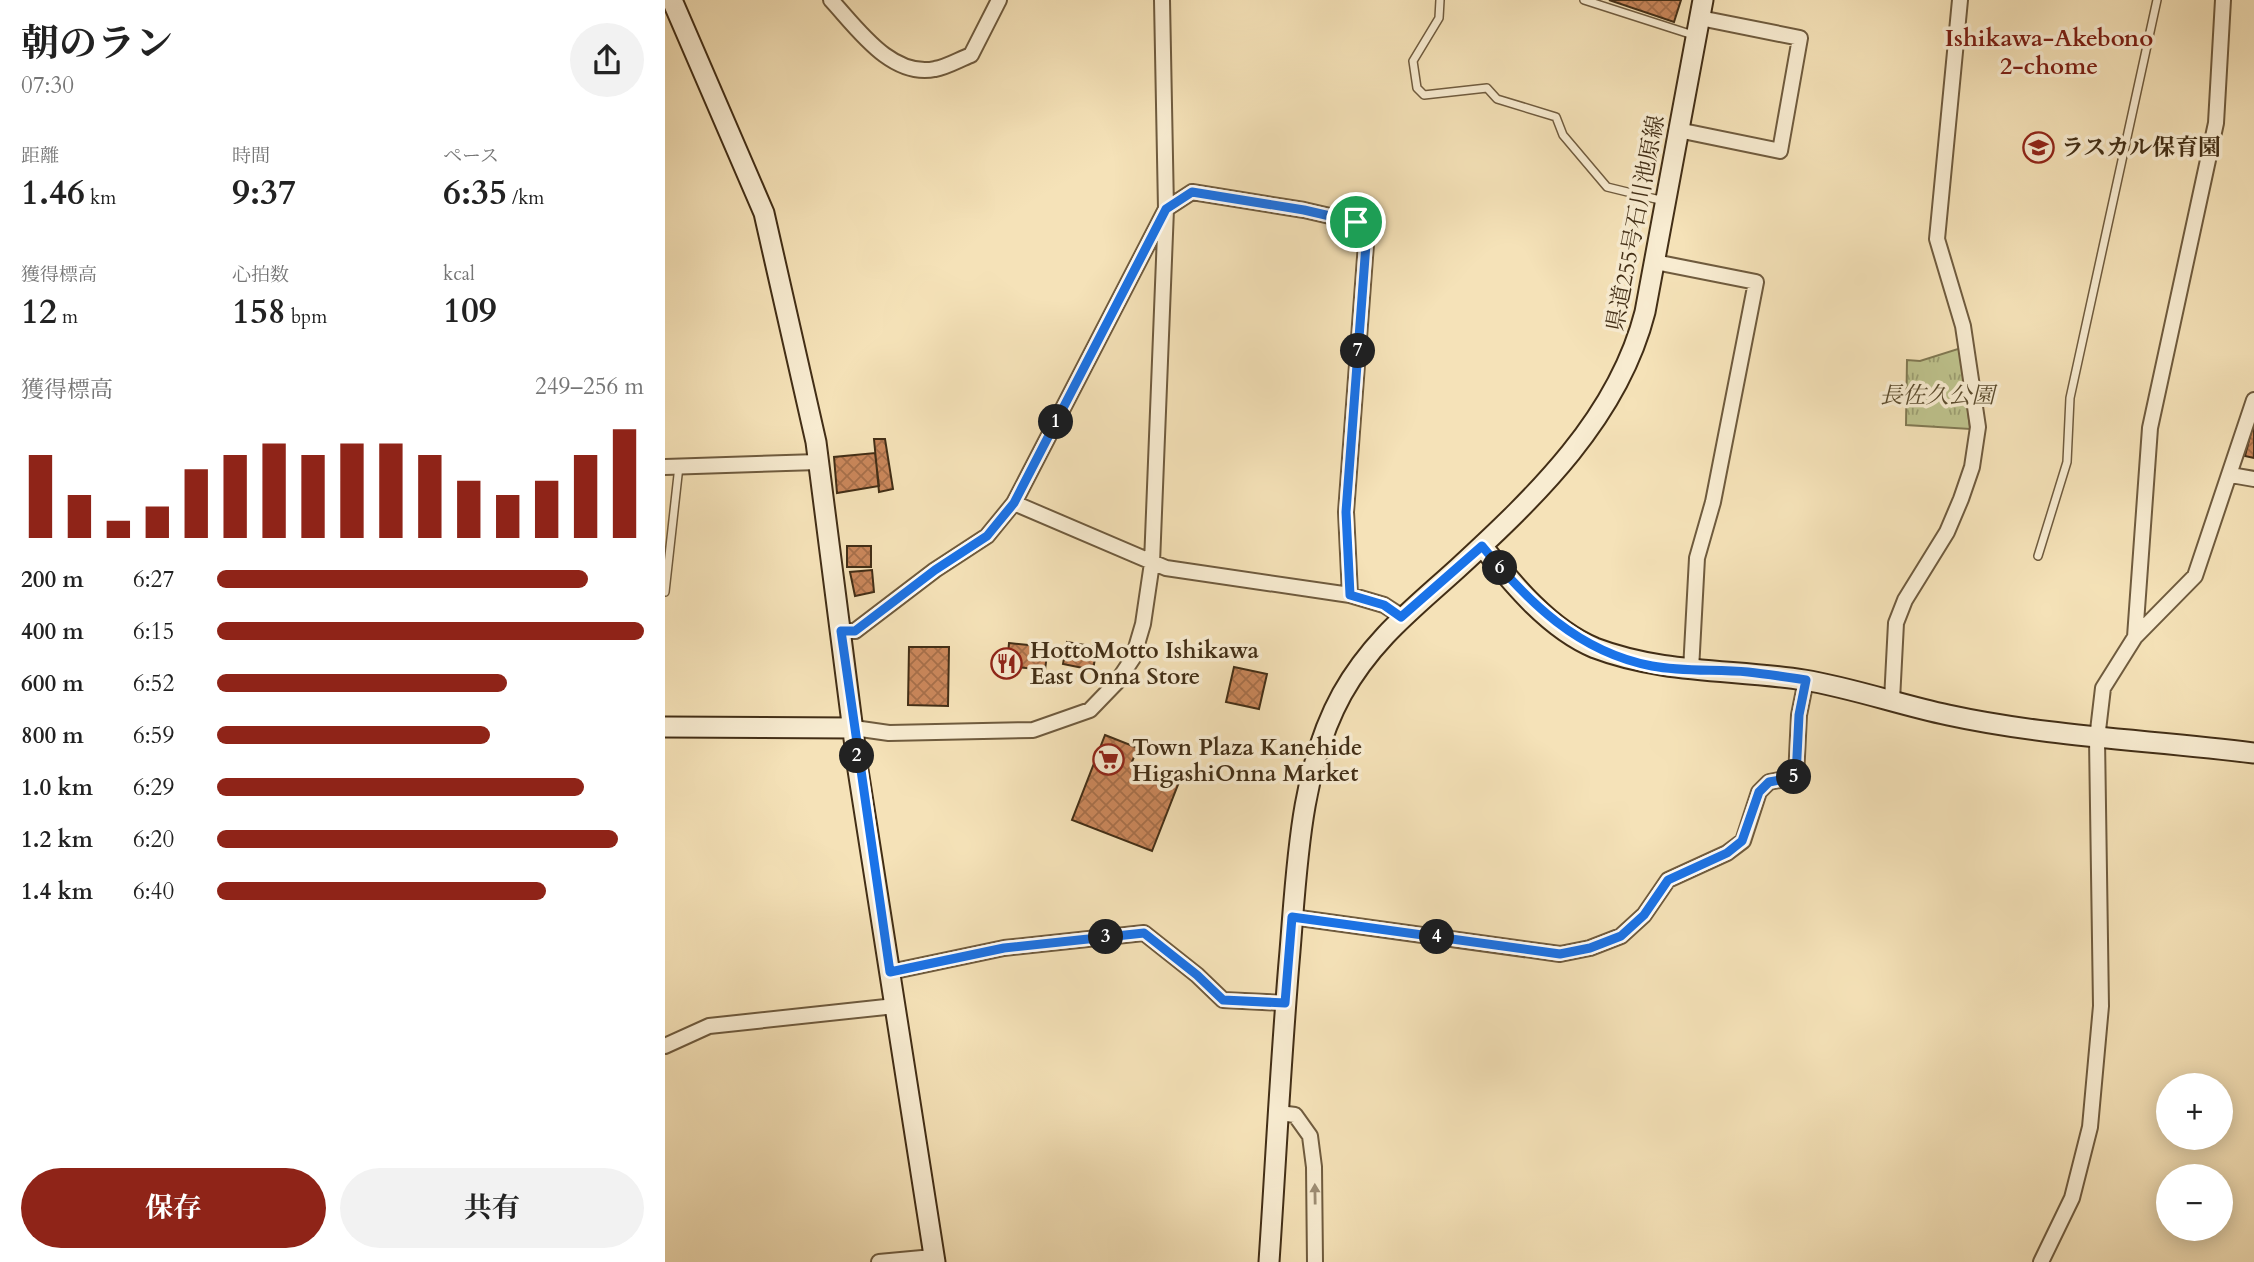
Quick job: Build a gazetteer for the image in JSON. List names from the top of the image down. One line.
{"streets":{"main road":["県道255号石川池原線"]},"districts":["Ishikawa-Akebono 2-chome"],"parks":["長佐久公園"],"places":{"school or university":["ラスカル保育園"],"restaurant":["HottoMotto Ishikawa East Onna Store"],"supermarket":["Town Plaza Kanehide HigashiOnna Market"]},"page":{"heading":["朝のラン","07:30"],"stats":[["距離","1.46 km"],["時間","9:37"],["ペース","6:35 /km"],["獲得標高","12 m"],["心拍数","158 bpm"],["kcal","109"]],"pins":["7","1","6","2","5","3","4"],"chart":["獲得標高","249–256 m"],"list":[{"name":"200 m","note":"6:27"},{"name":"400 m","note":"6:15"},{"name":"600 m","note":"6:52"},{"name":"800 m","note":"6:59"},{"name":"1.0 km","note":"6:29"},{"name":"1.2 km","note":"6:20"},{"name":"1.4 km","note":"6:40"}],"map_buttons":["+","−"],"buttons":["保存","共有"]}}
